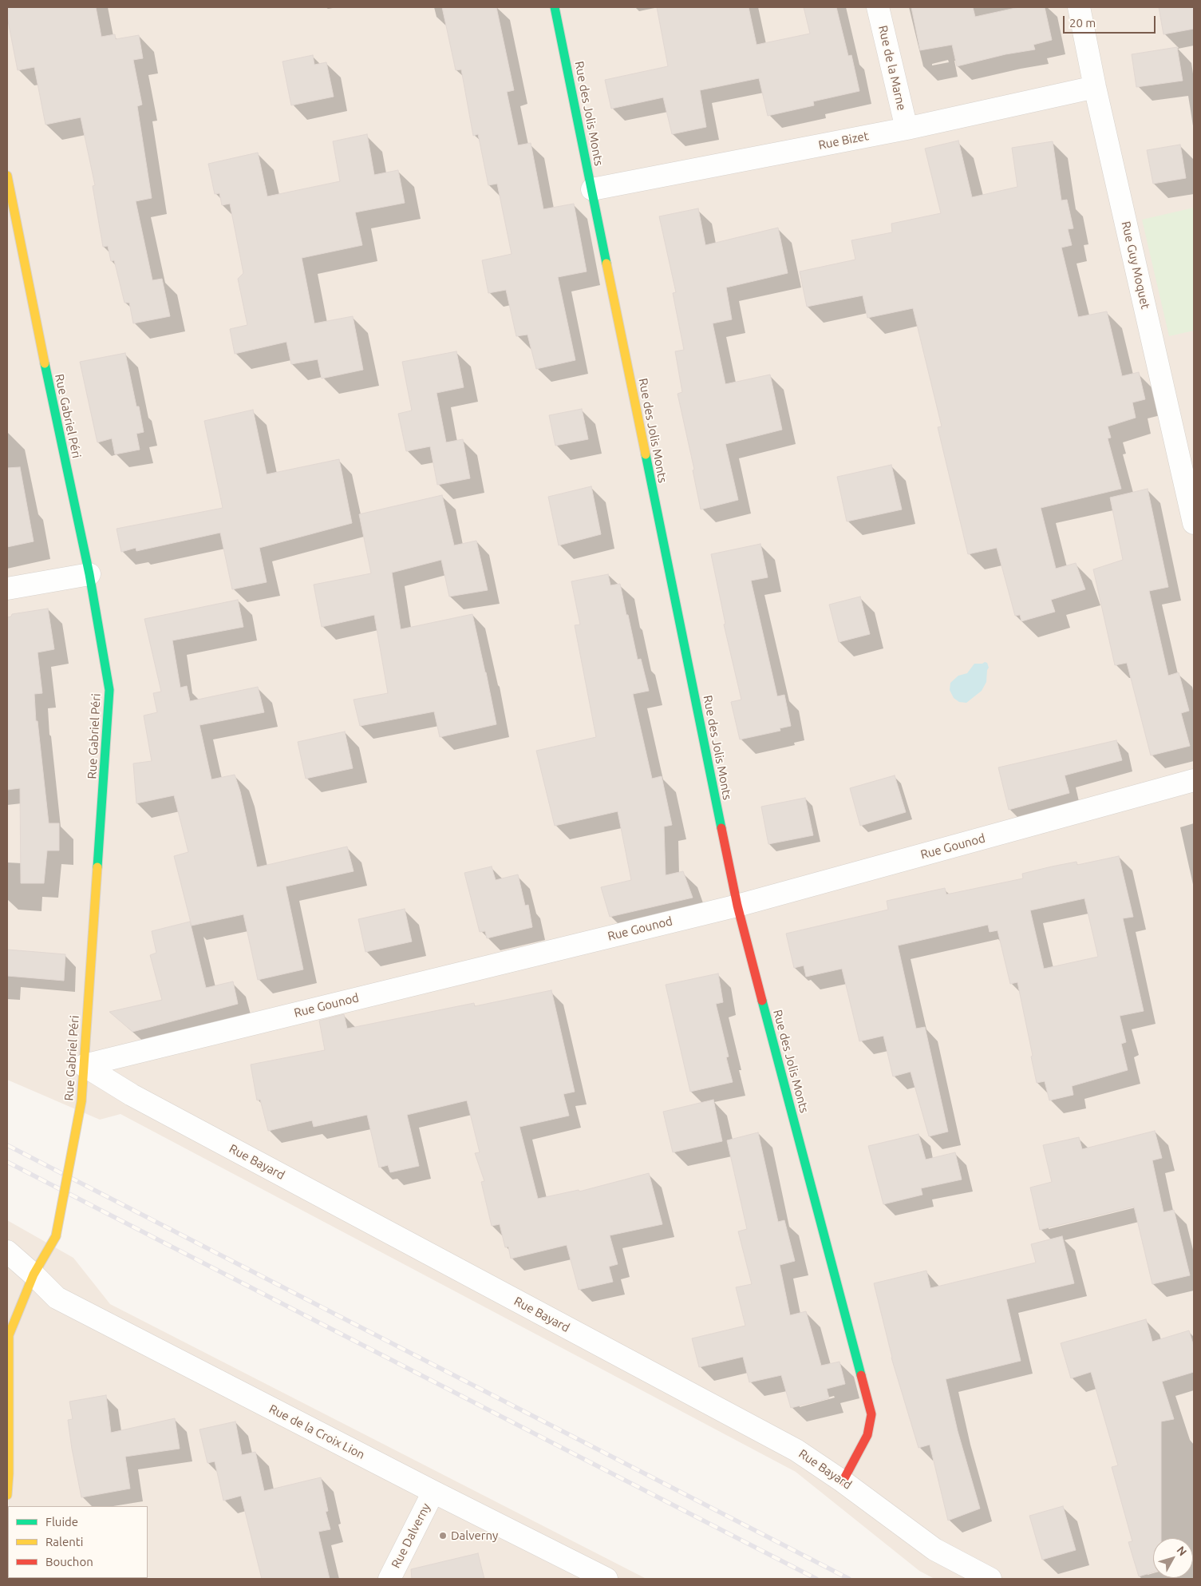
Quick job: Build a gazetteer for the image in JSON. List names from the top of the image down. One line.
{"streets":{"street":["Rue de la Marne","Rue des Jolis Monts","Rue Bizet","Rue Guy Moquet","Rue Gabriel Péri","Rue Gounod","Rue Bayard","Rue de la Croix Lion","Rue Dalverny"]},"crossings":[["Rue de la Marne","Rue Bizet"],["Rue des Jolis Monts","Rue Bizet"],["Rue des Jolis Monts","Rue Gounod"],["Rue des Jolis Monts","Rue Bayard"],["Rue Bizet","Rue Guy Moquet"],["Rue Gabriel Péri","Rue Gounod"],["Rue Gabriel Péri","Rue Bayard"],["Rue Gabriel Péri","Rue de la Croix Lion"],["Rue Gounod","Rue Bayard"],["Rue de la Croix Lion","Rue Dalverny"]],"places":["Dalverny"],"legend":["Fluide","Ralenti","Bouchon"],"scale_bar":"20 m","north":"top right"}
